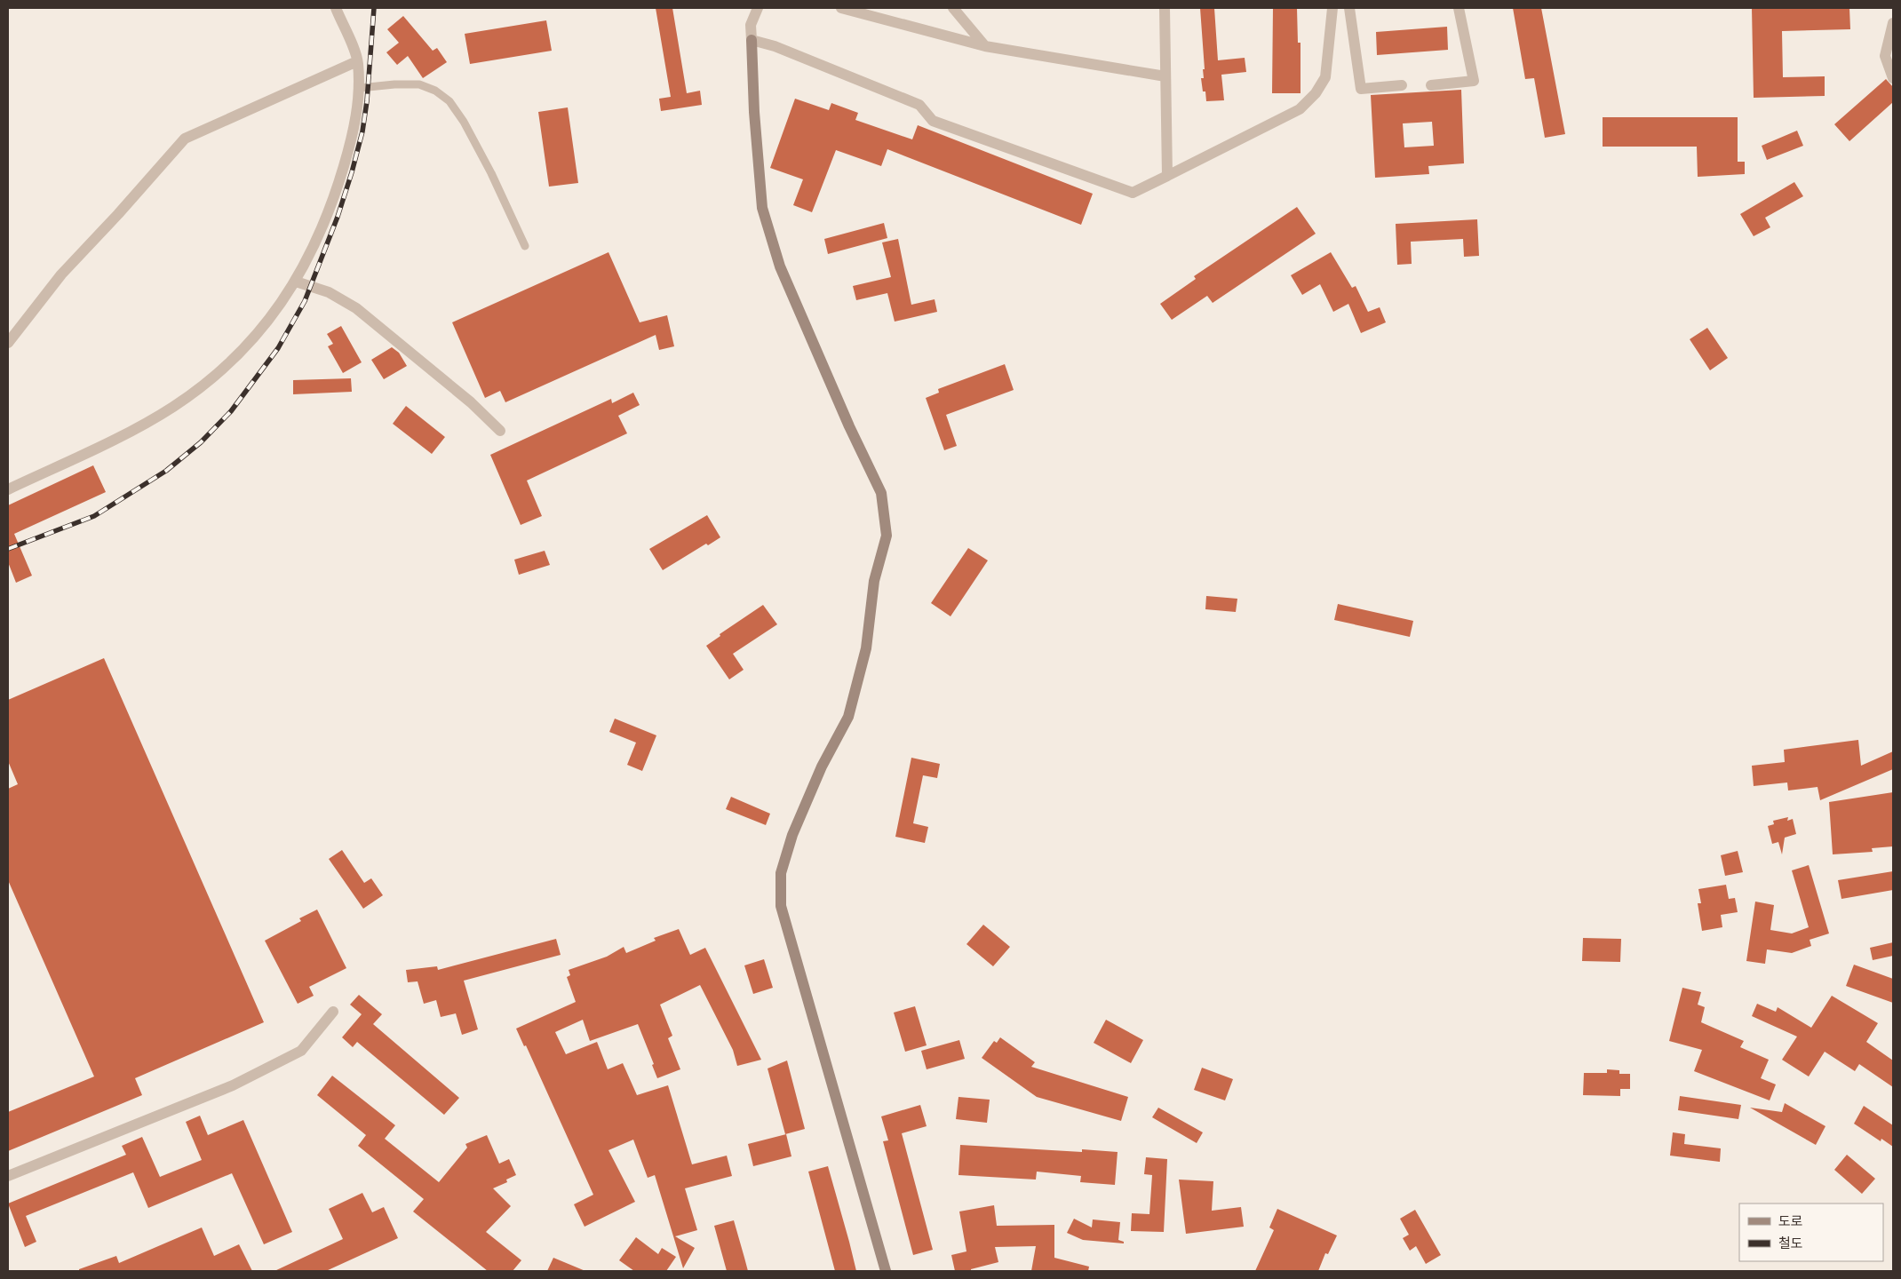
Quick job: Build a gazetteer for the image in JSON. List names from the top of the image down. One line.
{"legend":["도로","철도"]}
